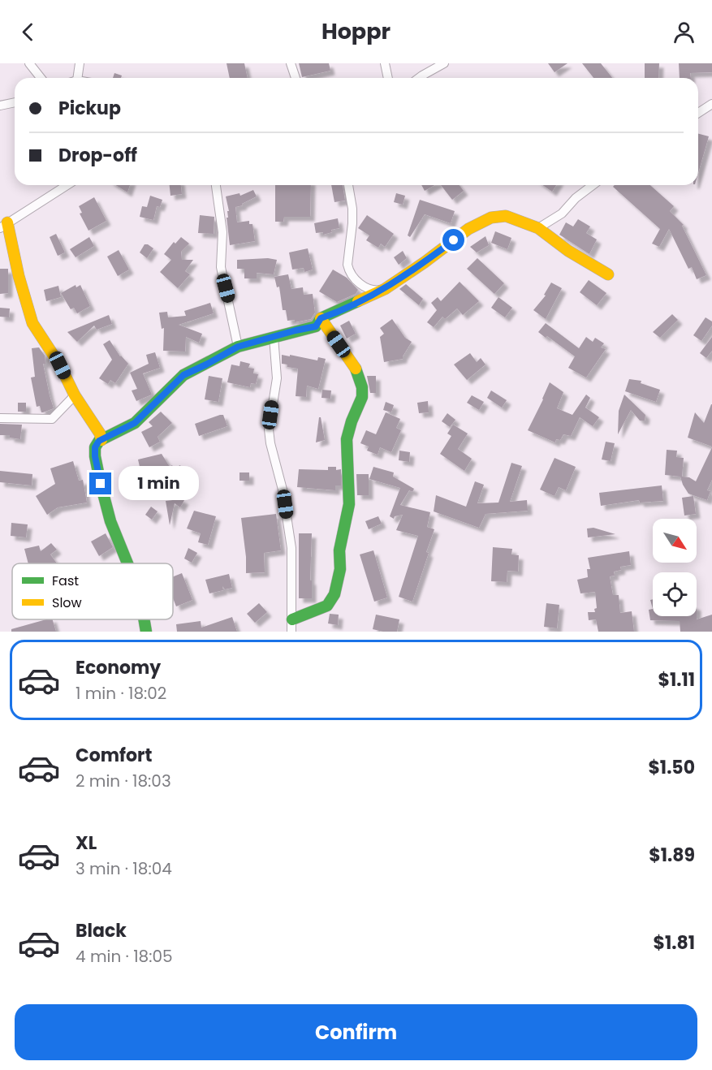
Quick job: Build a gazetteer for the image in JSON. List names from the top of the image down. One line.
{"legend":["Fast","Slow"],"north":"bottom right","page":{"header":"Hoppr","banner":["Pickup","Drop-off"],"bubble":"1 min","list":[{"name":"Economy","note":"1 min · 18:02","value":"$1.11"},{"name":"Comfort","note":"2 min · 18:03","value":"$1.50"},{"name":"XL","note":"3 min · 18:04","value":"$1.89"},{"name":"Black","note":"4 min · 18:05","value":"$1.81"}],"buttons":"Confirm"}}
